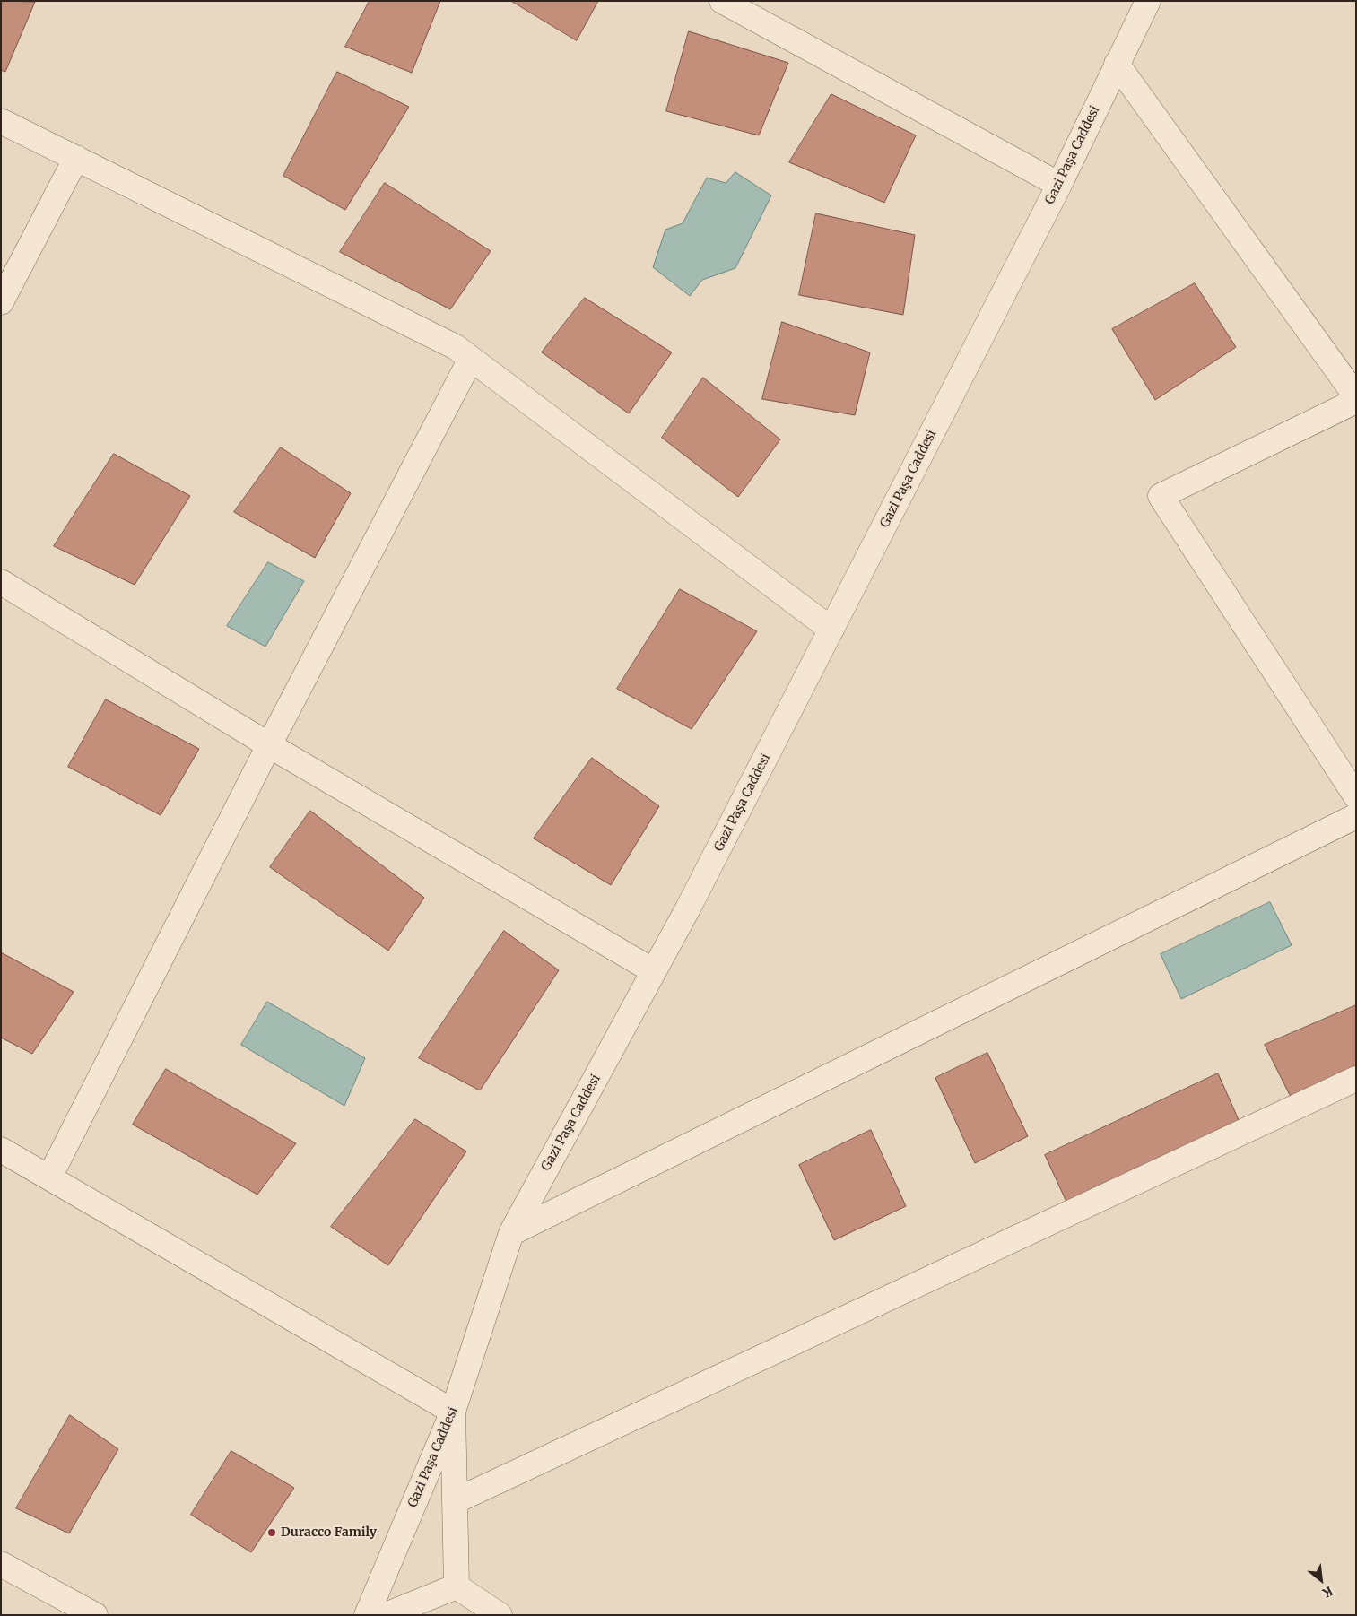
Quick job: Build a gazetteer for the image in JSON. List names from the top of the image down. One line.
{"streets":{"street":["Gazi Paşa Caddesi"]},"places":["Duracco Family"],"north":"bottom right"}
